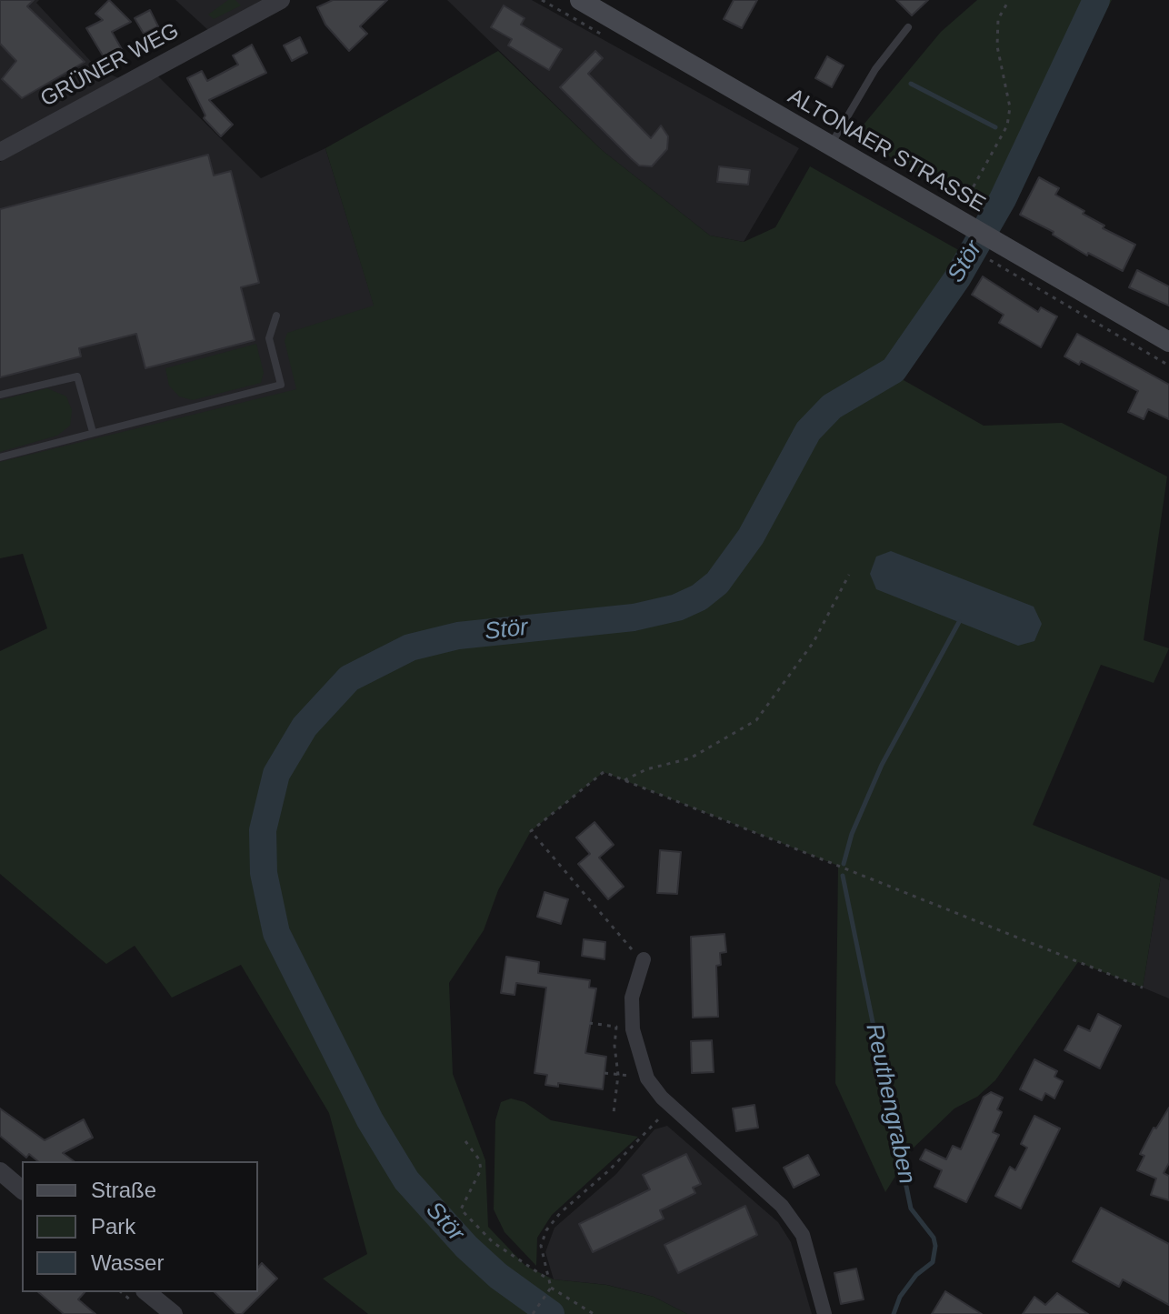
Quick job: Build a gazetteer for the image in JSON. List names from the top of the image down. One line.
{"streets":{"main road":["ALTONAER STRASSE"],"street":["GRÜNER WEG"]},"water":["Stör","Reuthengraben"],"legend":["Straße","Park","Wasser"]}
